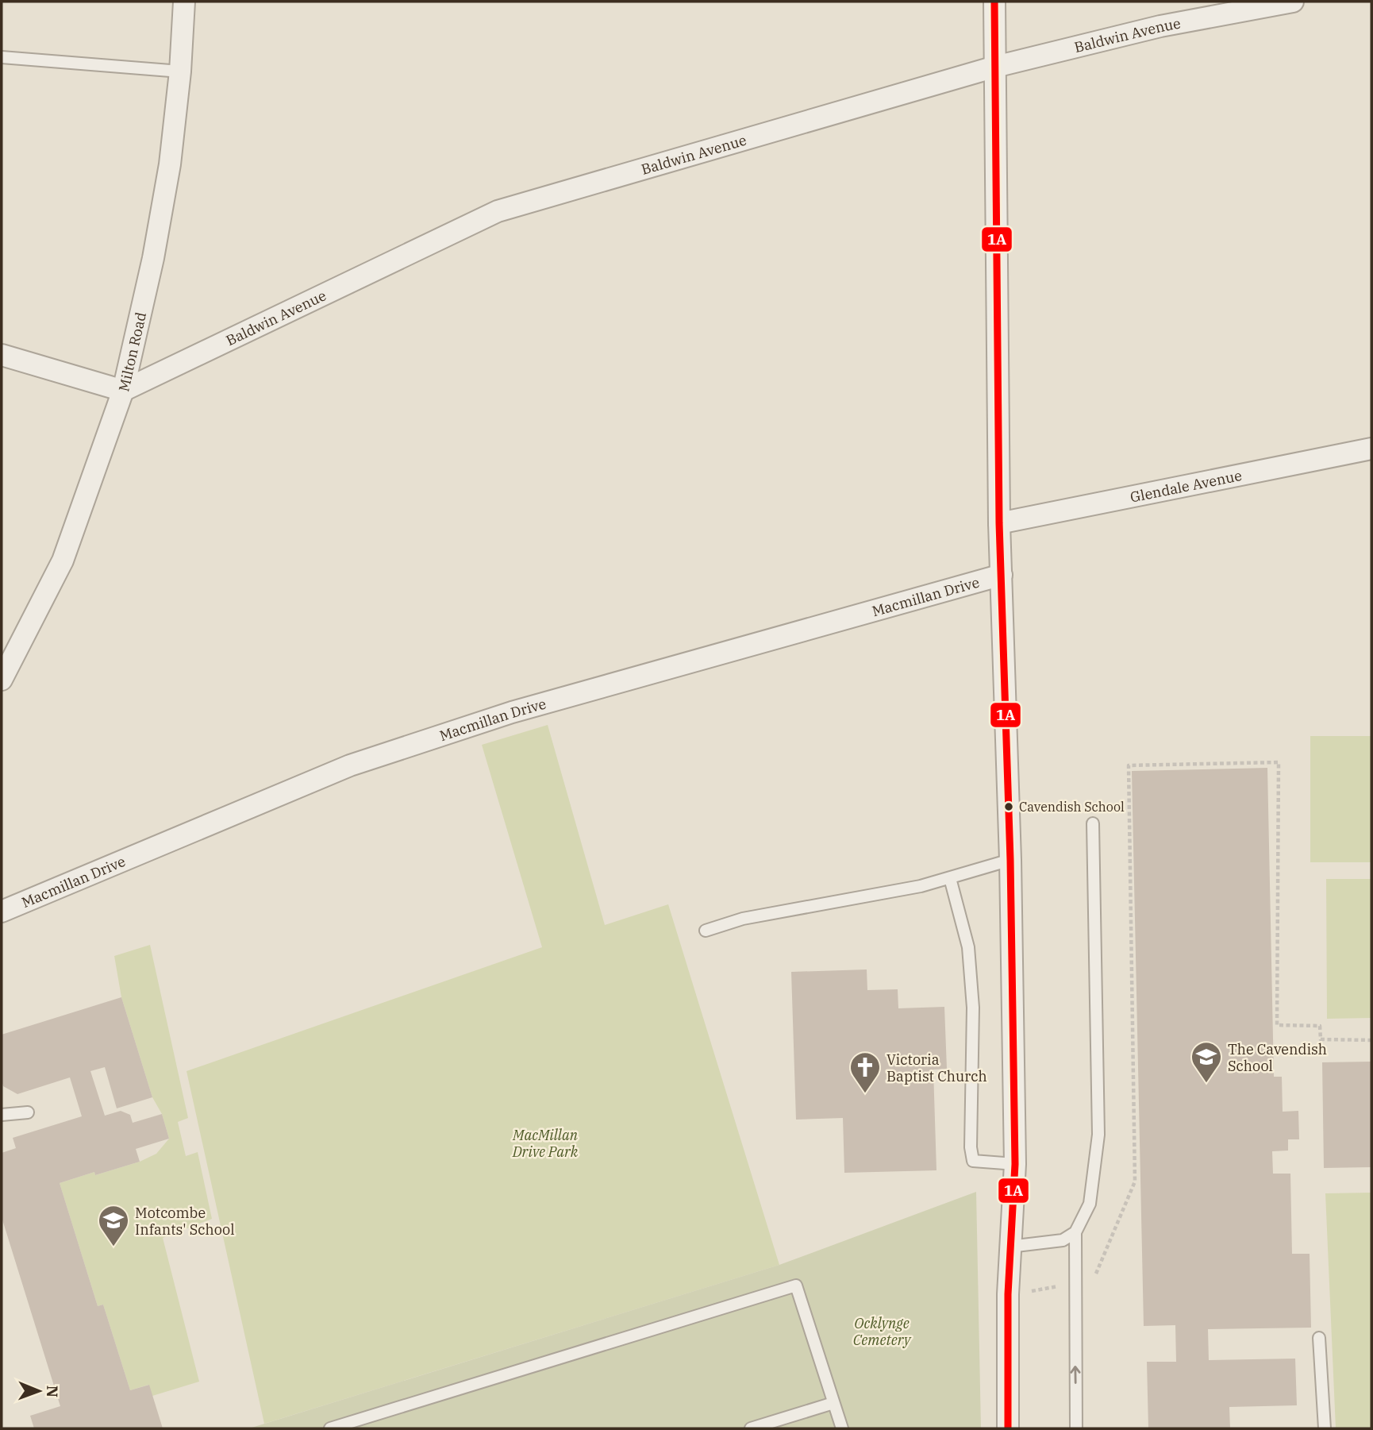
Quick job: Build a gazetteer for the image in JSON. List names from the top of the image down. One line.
{"streets":{"street":["Baldwin Avenue","Milton Road","Glendale Avenue","Macmillan Drive"]},"crossings":[["Baldwin Avenue","Milton Road"]],"parks":["MacMillan Drive Park","Ocklynge Cemetery"],"places":{"other":["Cavendish School"],"school or university":["The Cavendish School","Motcombe Infants' School"],"church":["Victoria Baptist Church"]},"lines":["transit line 1A"],"north":"right"}
